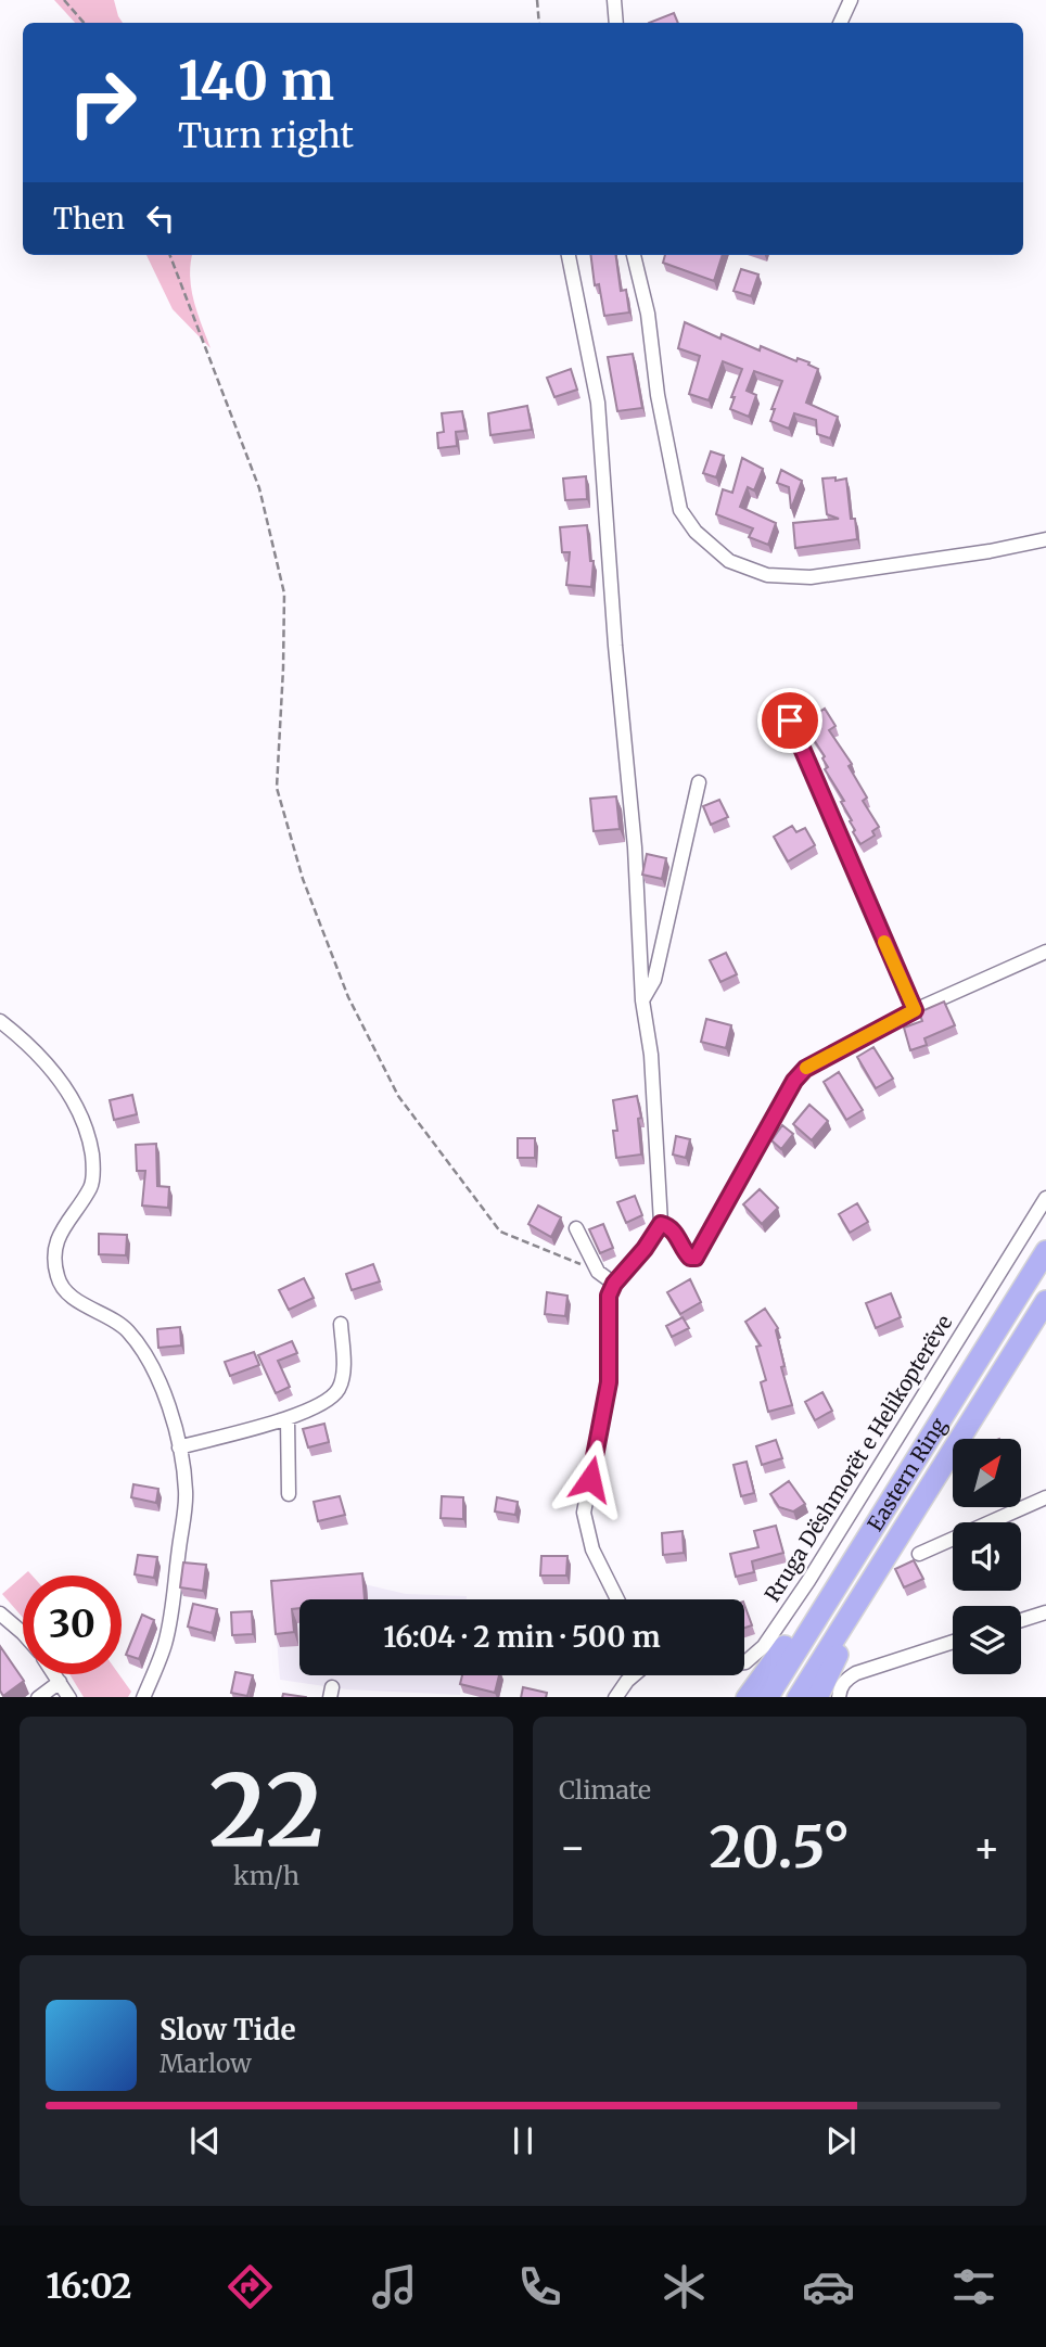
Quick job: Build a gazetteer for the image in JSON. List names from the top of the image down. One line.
{"streets":{"highway":["Eastern Ring"],"street":["Rruga Dëshmorët e Helikopterëve"]},"north":"top right","page":{"turn":["140 m","Turn right"],"then":"Then","limit":"30","trip":"16:04 · 2 min · 500 m","tile":[["22","km/h"],"Climate"],"heat":["−","20.5°","+"],"song":["Slow Tide","Marlow"],"tabs":"16:02"}}
